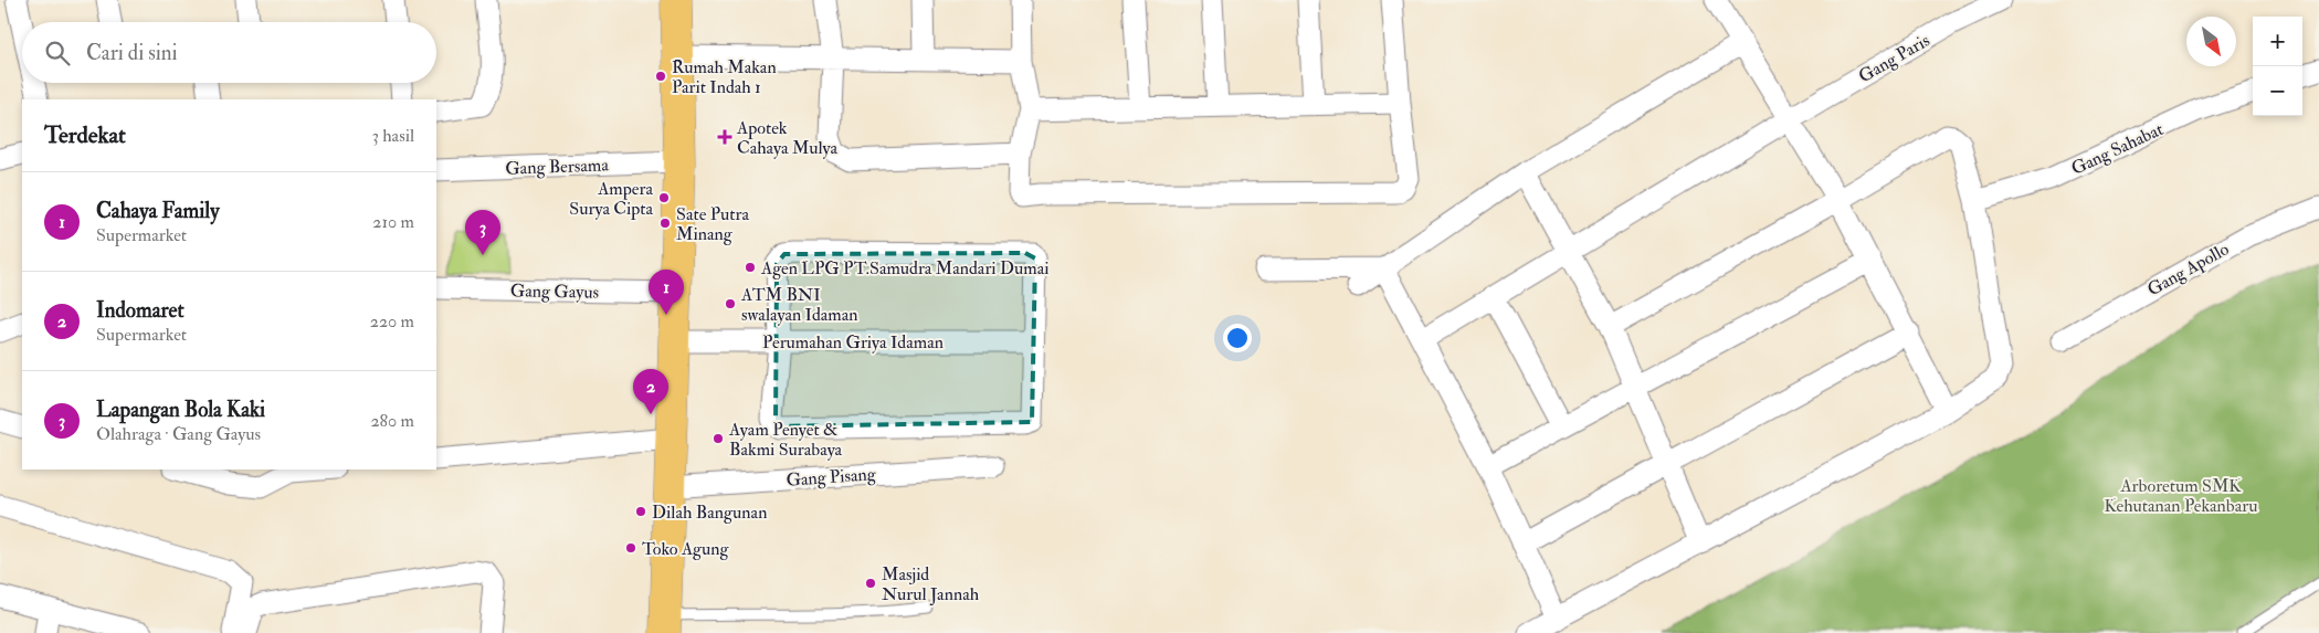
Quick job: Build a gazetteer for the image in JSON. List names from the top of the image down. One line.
{"streets":{"street":["Gang Paris","Gang Sahabat","Gang Bersama","Gang Apollo","Gang Gayus","Perumahan Griya Idaman","Gang Pisang"]},"parks":["Arboretum SMK Kehutanan Pekanbaru"],"places":{"other":["Rumah Makan Parit Indah 1","Ampera Surya Cipta","Sate Putra Minang","Agen LPG PT.Samudra Mandari Dumai","ATM BNI swalayan Idaman","Ayam Penyet & Bakmi Surabaya","Dilah Bangunan","Toko Agung","Masjid Nurul Jannah"],"health":["Apotek Cahaya Mulya"]},"north":"bottom right","page":{"map_buttons":["+","−"],"search":"Cari di sini","heading":["Terdekat","3 hasil"],"list":[{"mark":"1","name":"Cahaya Family","note":"Supermarket","value":"210 m"},{"mark":"2","name":"Indomaret","note":"Supermarket","value":"220 m"},{"mark":"3","name":"Lapangan Bola Kaki","note":"Olahraga · Gang Gayus","value":"280 m"}],"pins":["3","1","2"]}}
